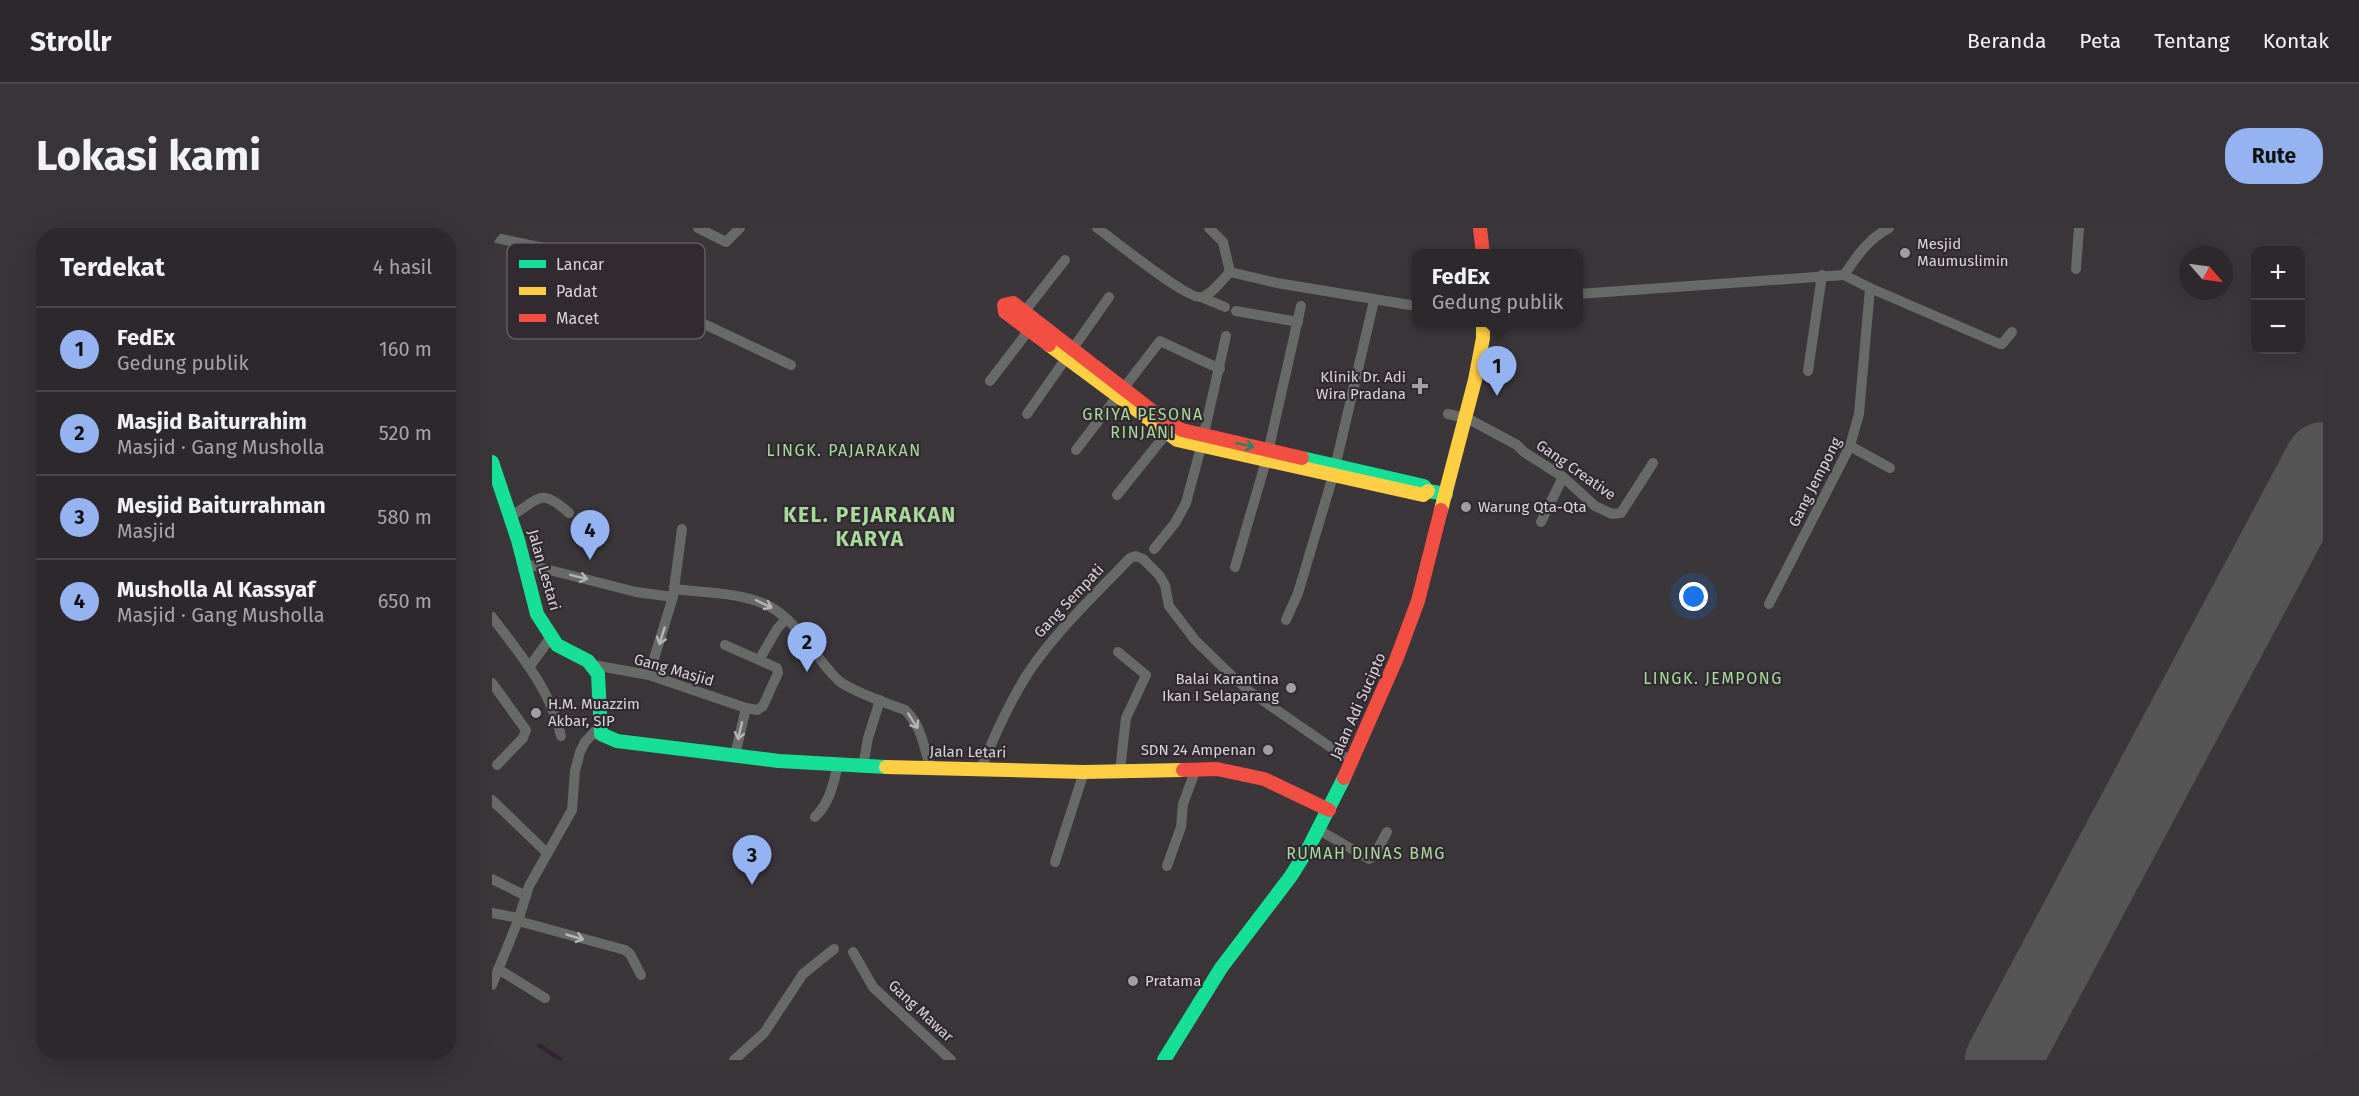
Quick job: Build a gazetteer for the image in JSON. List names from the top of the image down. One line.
{"streets":{"main road":["Jalan Lestari","Jalan Adi Sucipto","Jalan Letari"],"street":["Gang Creative","Gang Jempong","Gang Sempati","Gang Masjid","Gang Mawar"]},"crossings":[["Gang Creative","Jalan Adi Sucipto"],["Jalan Lestari","Gang Masjid"],["Gang Sempati","Jalan Adi Sucipto"],["Gang Sempati","Jalan Letari"],["Jalan Adi Sucipto","Jalan Letari"]],"districts":["GRIYA PESONA RINJANI","LINGK. PAJARAKAN","KEL. PEJARAKAN KARYA","LINGK. JEMPONG","RUMAH DINAS BMG"],"places":{"other":["Mesjid Maumuslimin","Warung Qta-Qta","Balai Karantina Ikan I Selaparang","H.M. Muazzim Akbar, SIP","SDN 24 Ampenan","Pratama"],"health":["Klinik Dr. Adi Wira Pradana"]},"legend":["Lancar","Padat","Macet"],"north":"bottom right","page":{"header":"Strollr","nav":["Beranda","Peta","Tentang","Kontak"],"buttons":"Rute","title":"Lokasi kami","heading":["Terdekat","4 hasil"],"map_buttons":["+","−"],"popup":["FedEx","Gedung publik"],"list":[{"mark":"1","name":"FedEx","note":"Gedung publik","value":"160 m"},{"mark":"2","name":"Masjid Baiturrahim","note":"Masjid · Gang Musholla","value":"520 m"},{"mark":"3","name":"Mesjid Baiturrahman","note":"Masjid","value":"580 m"},{"mark":"4","name":"Musholla Al Kassyaf","note":"Masjid · Gang Musholla","value":"650 m"}],"pins":["1","4","2","3"]}}
